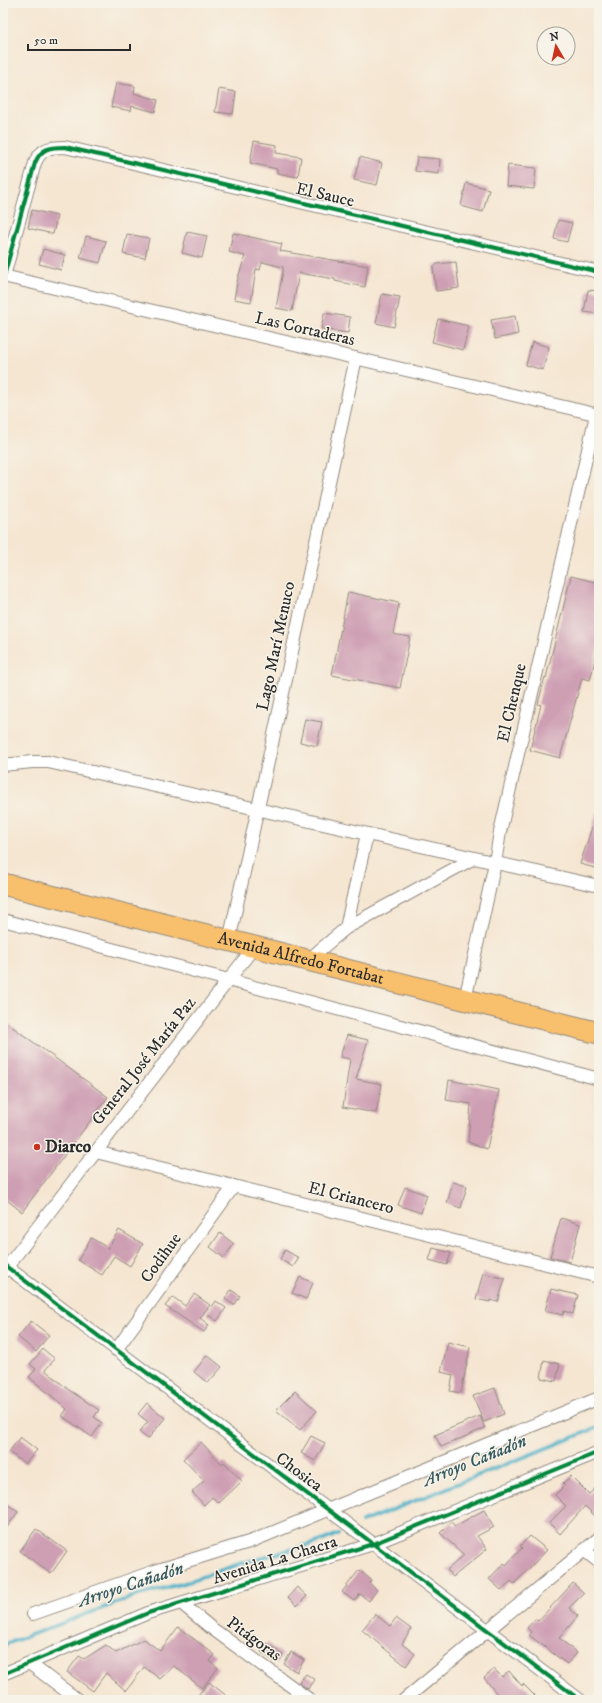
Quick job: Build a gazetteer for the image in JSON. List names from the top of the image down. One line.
{"streets":{"highway":["Avenida Alfredo Fortabat"],"street":["El Sauce","Las Cortaderas","Lago Marí Menuco","El Chenque","General José María Paz","El Criancero","Codihue","Chosica","Avenida La Chacra","Pitágoras"]},"crossings":[["El Sauce","Las Cortaderas"],["Las Cortaderas","Lago Marí Menuco"],["Las Cortaderas","El Chenque"],["Lago Marí Menuco","Avenida Alfredo Fortabat"],["El Chenque","Avenida Alfredo Fortabat"],["Avenida Alfredo Fortabat","General José María Paz"],["General José María Paz","El Criancero"],["General José María Paz","Chosica"],["El Criancero","Codihue"],["Codihue","Chosica"],["Chosica","Avenida La Chacra"],["Avenida La Chacra","Pitágoras"]],"water":["Arroyo Cañadón"],"places":["Diarco"],"scale_bar":"50 m","north":"top"}
